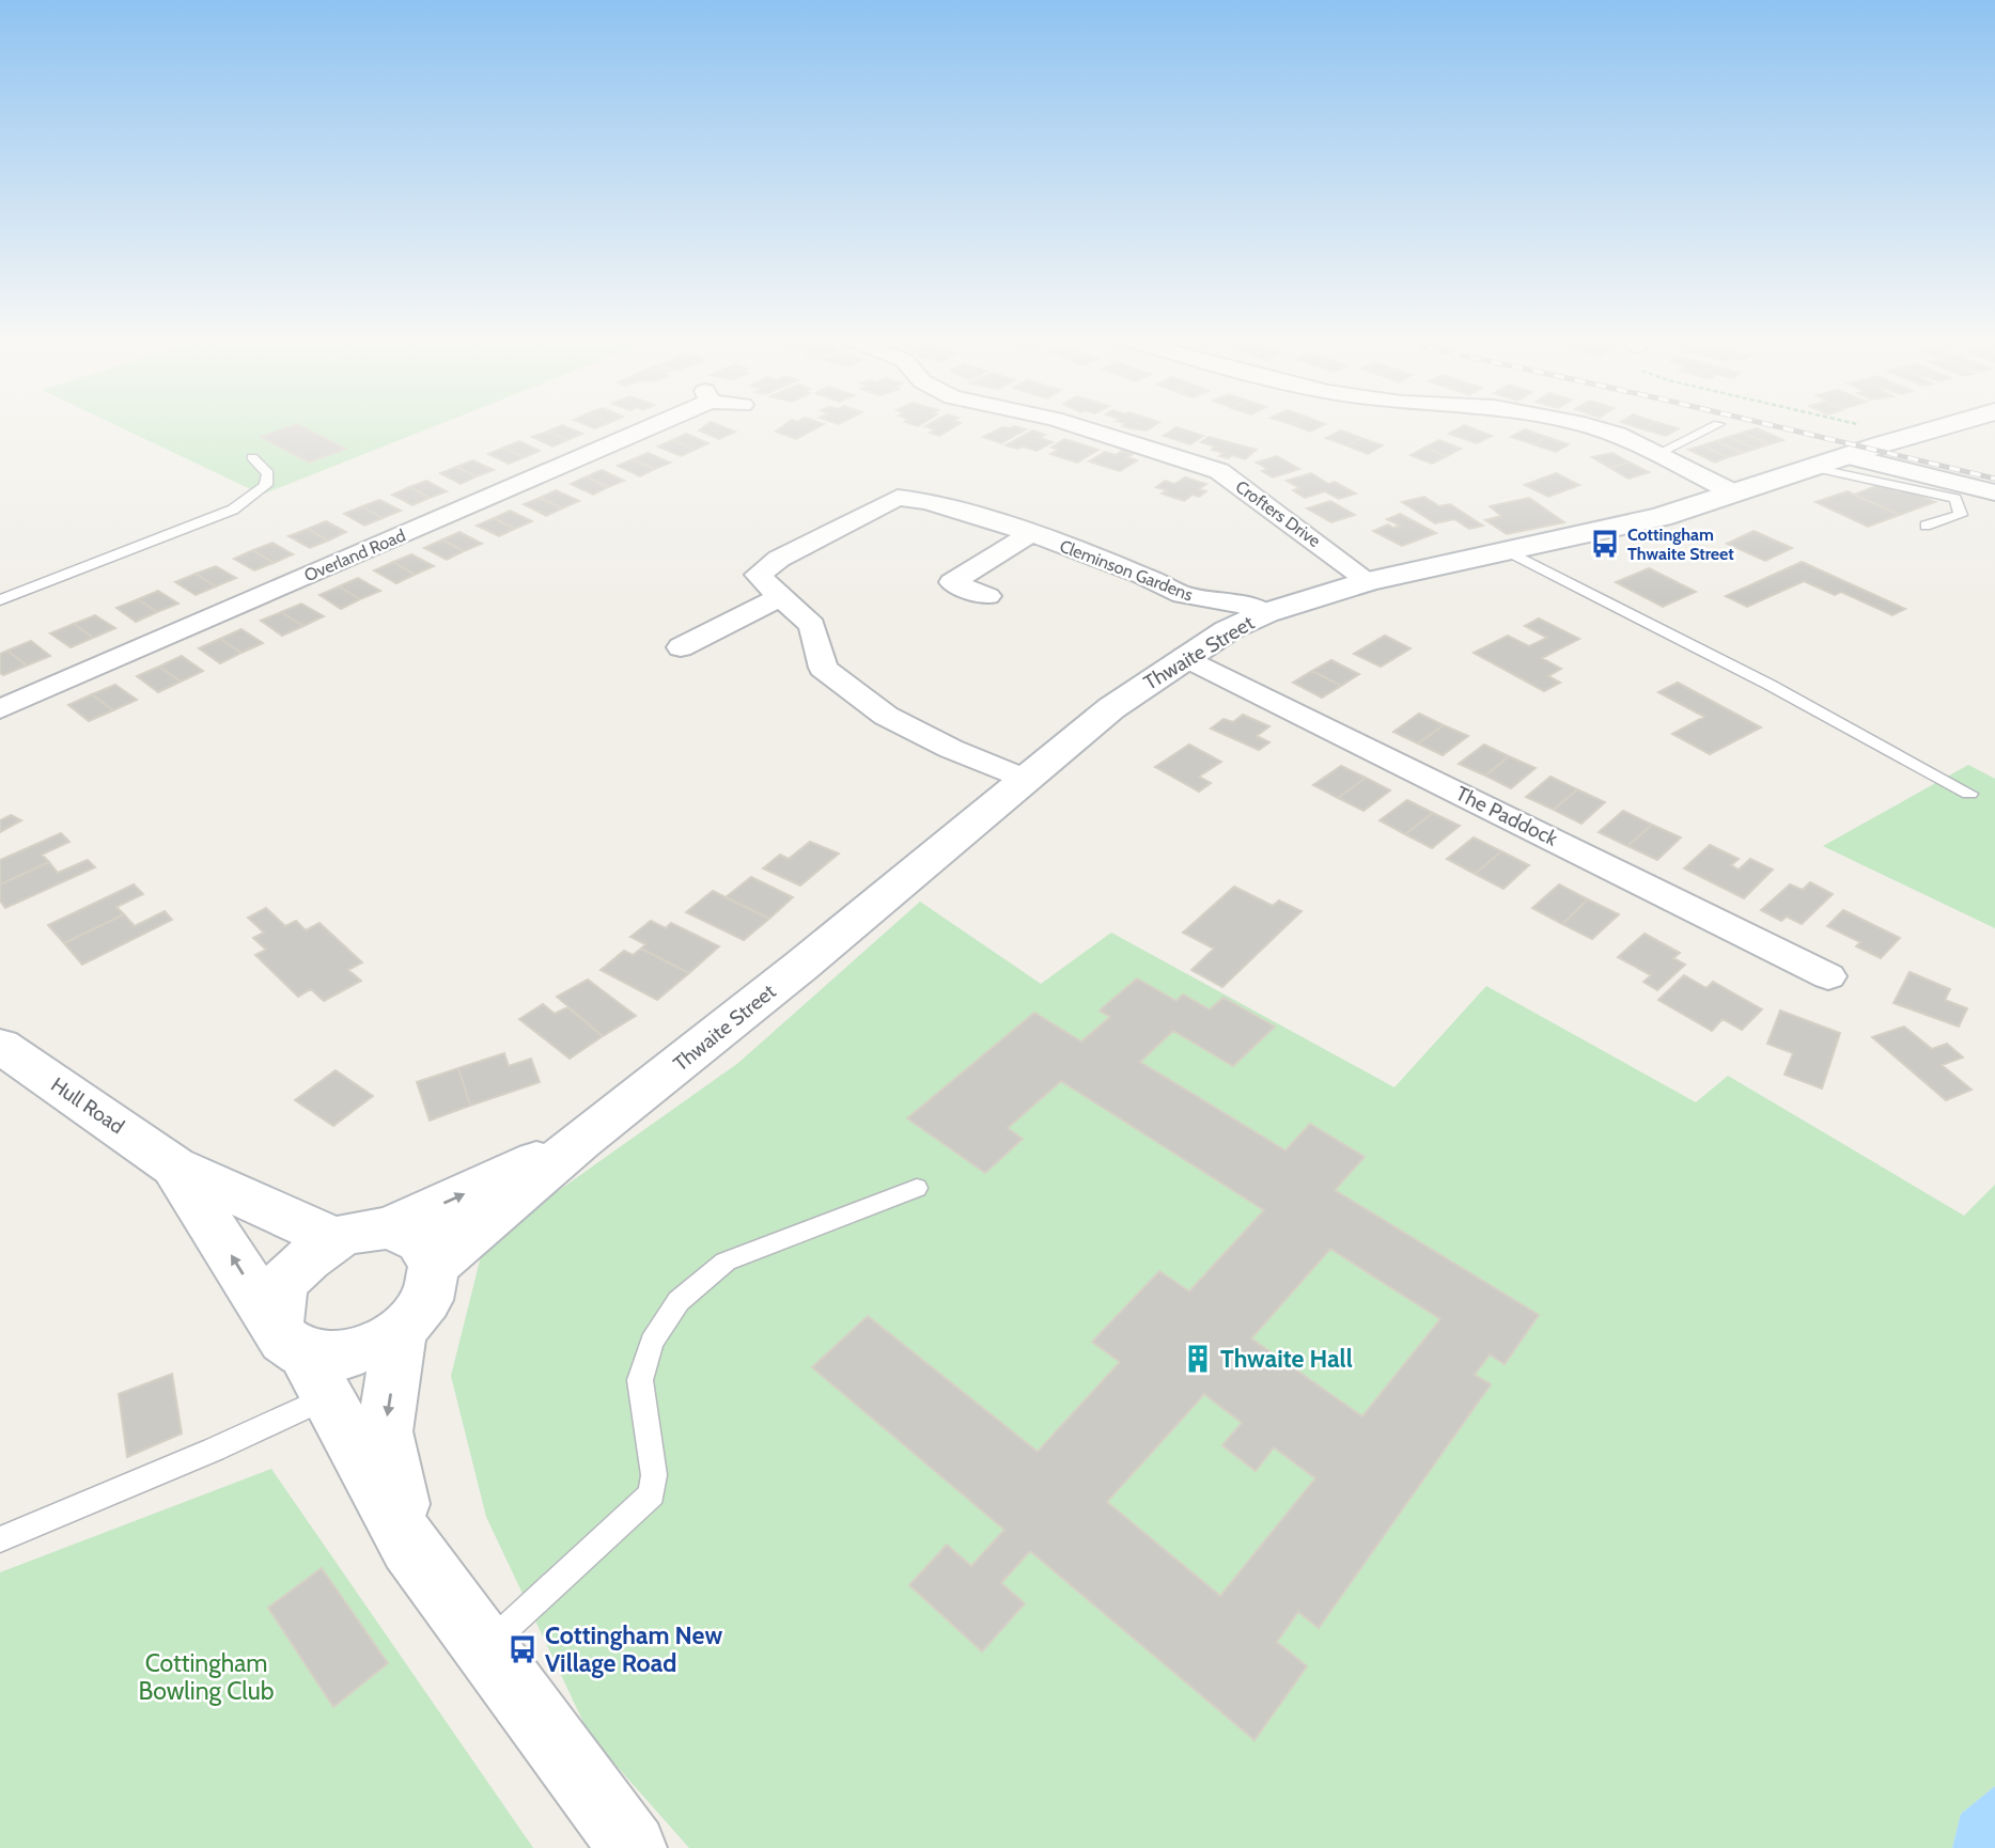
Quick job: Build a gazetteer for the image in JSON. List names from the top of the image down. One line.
{"streets":{"main road":["Thwaite Street","Hull Road"],"street":["Crofters Drive","Overland Road","Cleminson Gardens","The Paddock"]},"crossings":[["Crofters Drive","Thwaite Street"],["Cleminson Gardens","Thwaite Street"],["Thwaite Street","The Paddock"],["Thwaite Street","Hull Road"]],"parks":["Cottingham Bowling Club"],"places":{"bus stop":["Cottingham Thwaite Street","Cottingham New Village Road"],"building":["Thwaite Hall"]}}
